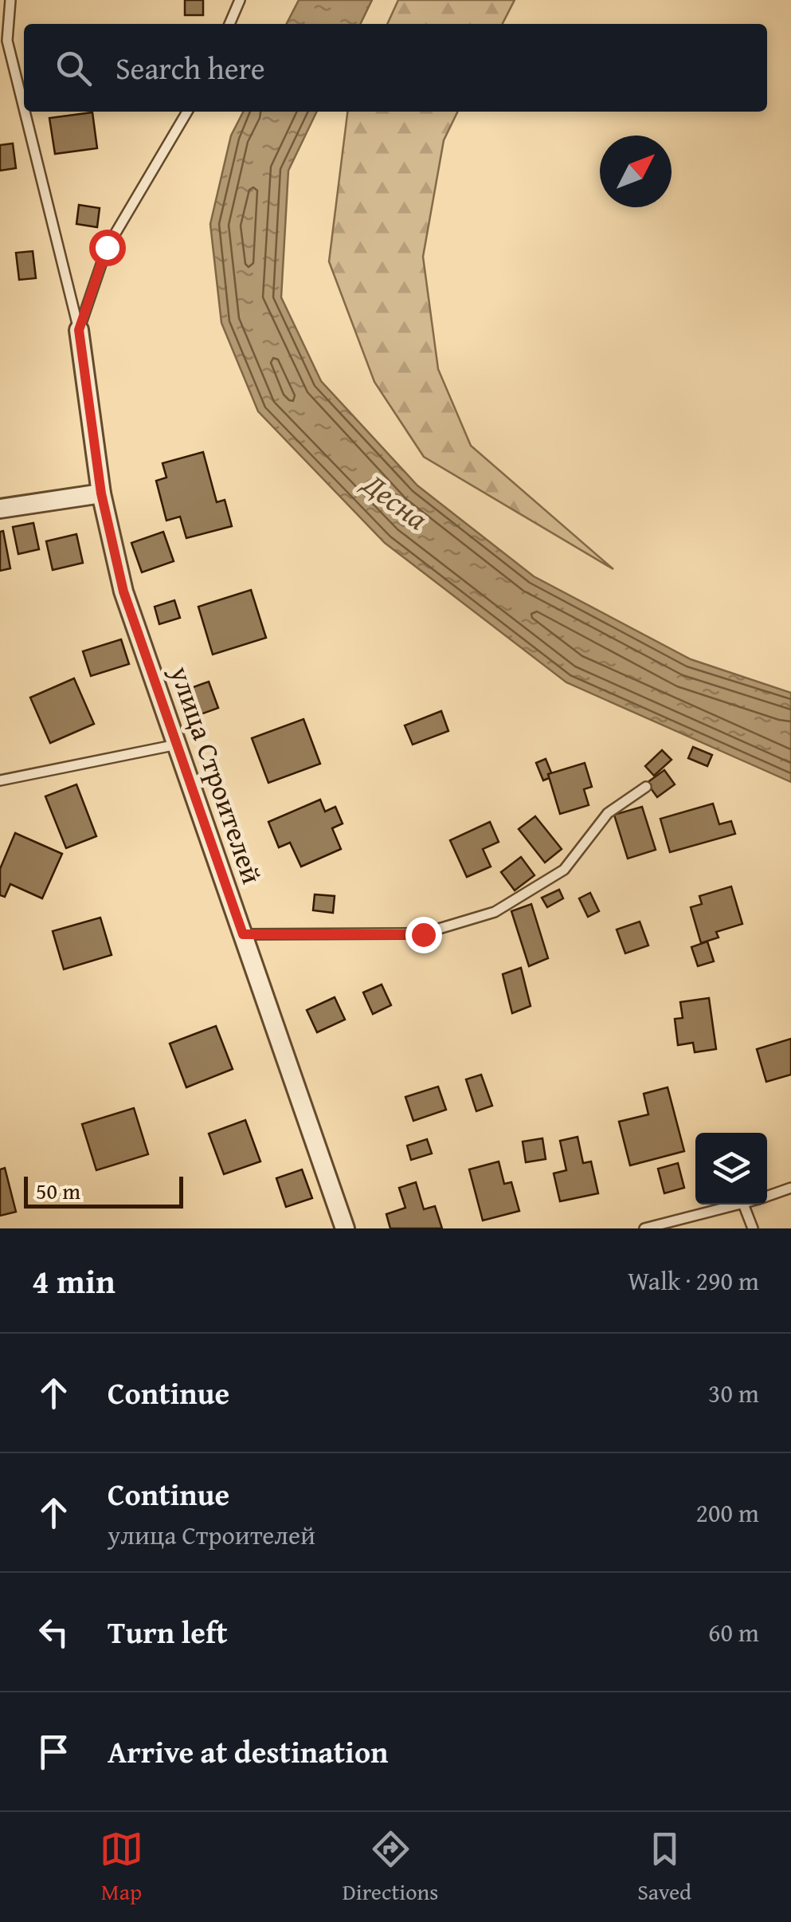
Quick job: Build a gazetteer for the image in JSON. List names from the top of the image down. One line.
{"streets":{"street":["улица Строителей"]},"water":["Десна"],"scale_bar":"50 m","north":"top right","page":{"search":"Search here","scale":"50 m","heading":["4 min","Walk · 290 m"],"list":[["Continue","30 m"],["Continue","улица Строителей","200 m"],["Turn left","60 m"],"Arrive at destination"],"nav":["Map","Directions","Saved"]}}
